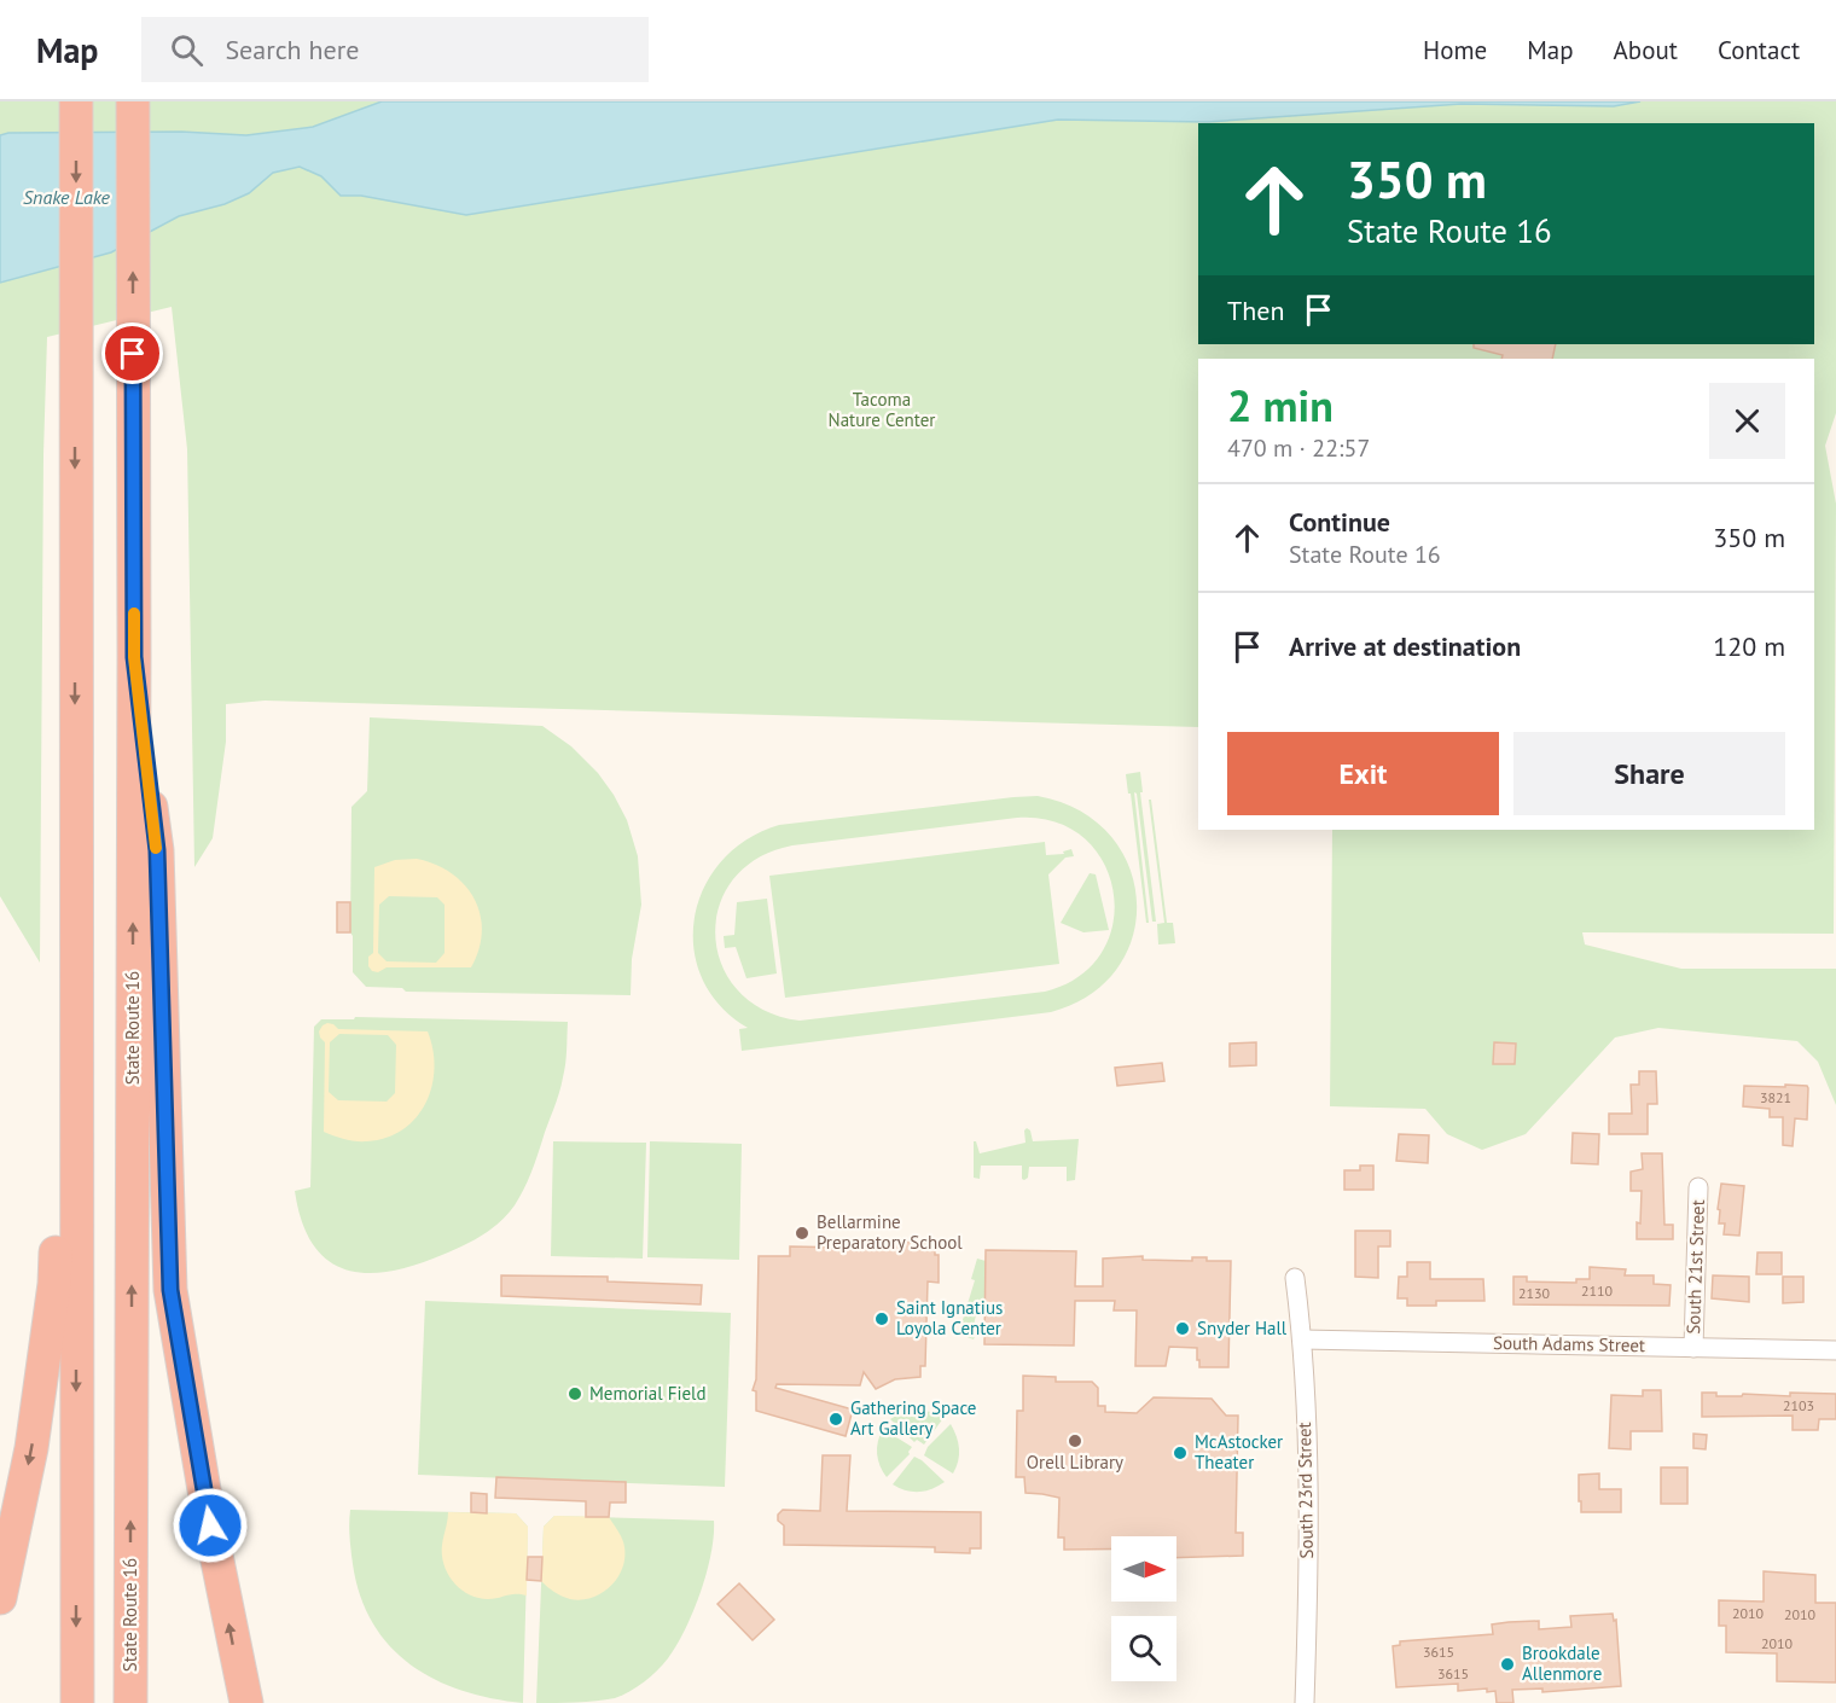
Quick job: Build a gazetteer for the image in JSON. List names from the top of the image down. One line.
{"streets":{"highway":["State Route 16"],"street":["South 21st Street","South Adams Street","South 23rd Street"]},"crossings":[["South 21st Street","South Adams Street"],["South Adams Street","South 23rd Street"]],"water":["Snake Lake"],"parks":["Tacoma Nature Center"],"places":["Bellarmine Preparatory School","Saint Ignatius Loyola Center","Snyder Hall","Memorial Field","Gathering Space Art Gallery","Orell Library","McAstocker Theater","Brookdale Allenmore"],"house_numbers":["3821","2110","2130","2103","2010","2010","2010","3615","3615"],"north":"right","page":{"header":"Map","search":"Search here","nav":["Home","Map","About","Contact"],"turn":["350 m","State Route 16"],"then":"Then","heading":["2 min","470 m · 22:57"],"list":[{"name":"Continue","note":"State Route 16","value":"350 m"},{"name":"Arrive at destination","value":"120 m"}],"buttons":["Exit","Share"]}}
